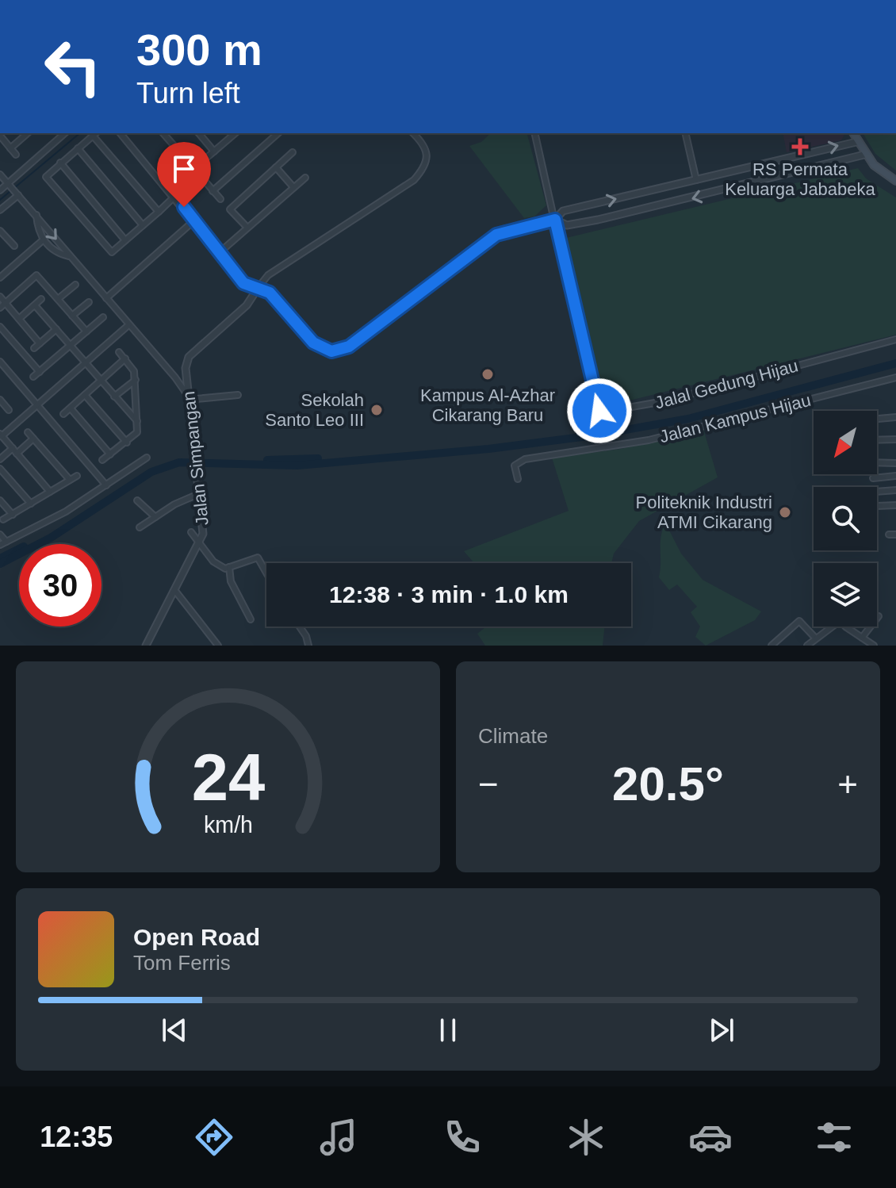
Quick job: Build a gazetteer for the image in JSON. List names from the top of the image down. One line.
{"streets":{"street":["Jalal Gedung Hijau","Jalan Kampus Hijau","Jalan Simpangan"]},"places":{"health":["RS Permata Keluarga Jababeka"],"other":["Kampus Al-Azhar Cikarang Baru","Sekolah Santo Leo III","Politeknik Industri ATMI Cikarang"]},"north":"bottom left","page":{"turn":["300 m","Turn left"],"limit":"30","trip":"12:38 · 3 min · 1.0 km","tile":"Climate","heat":["−","20.5°","+"],"song":["Open Road","Tom Ferris"],"tabs":"12:35","gauge":["24","km/h"]}}
